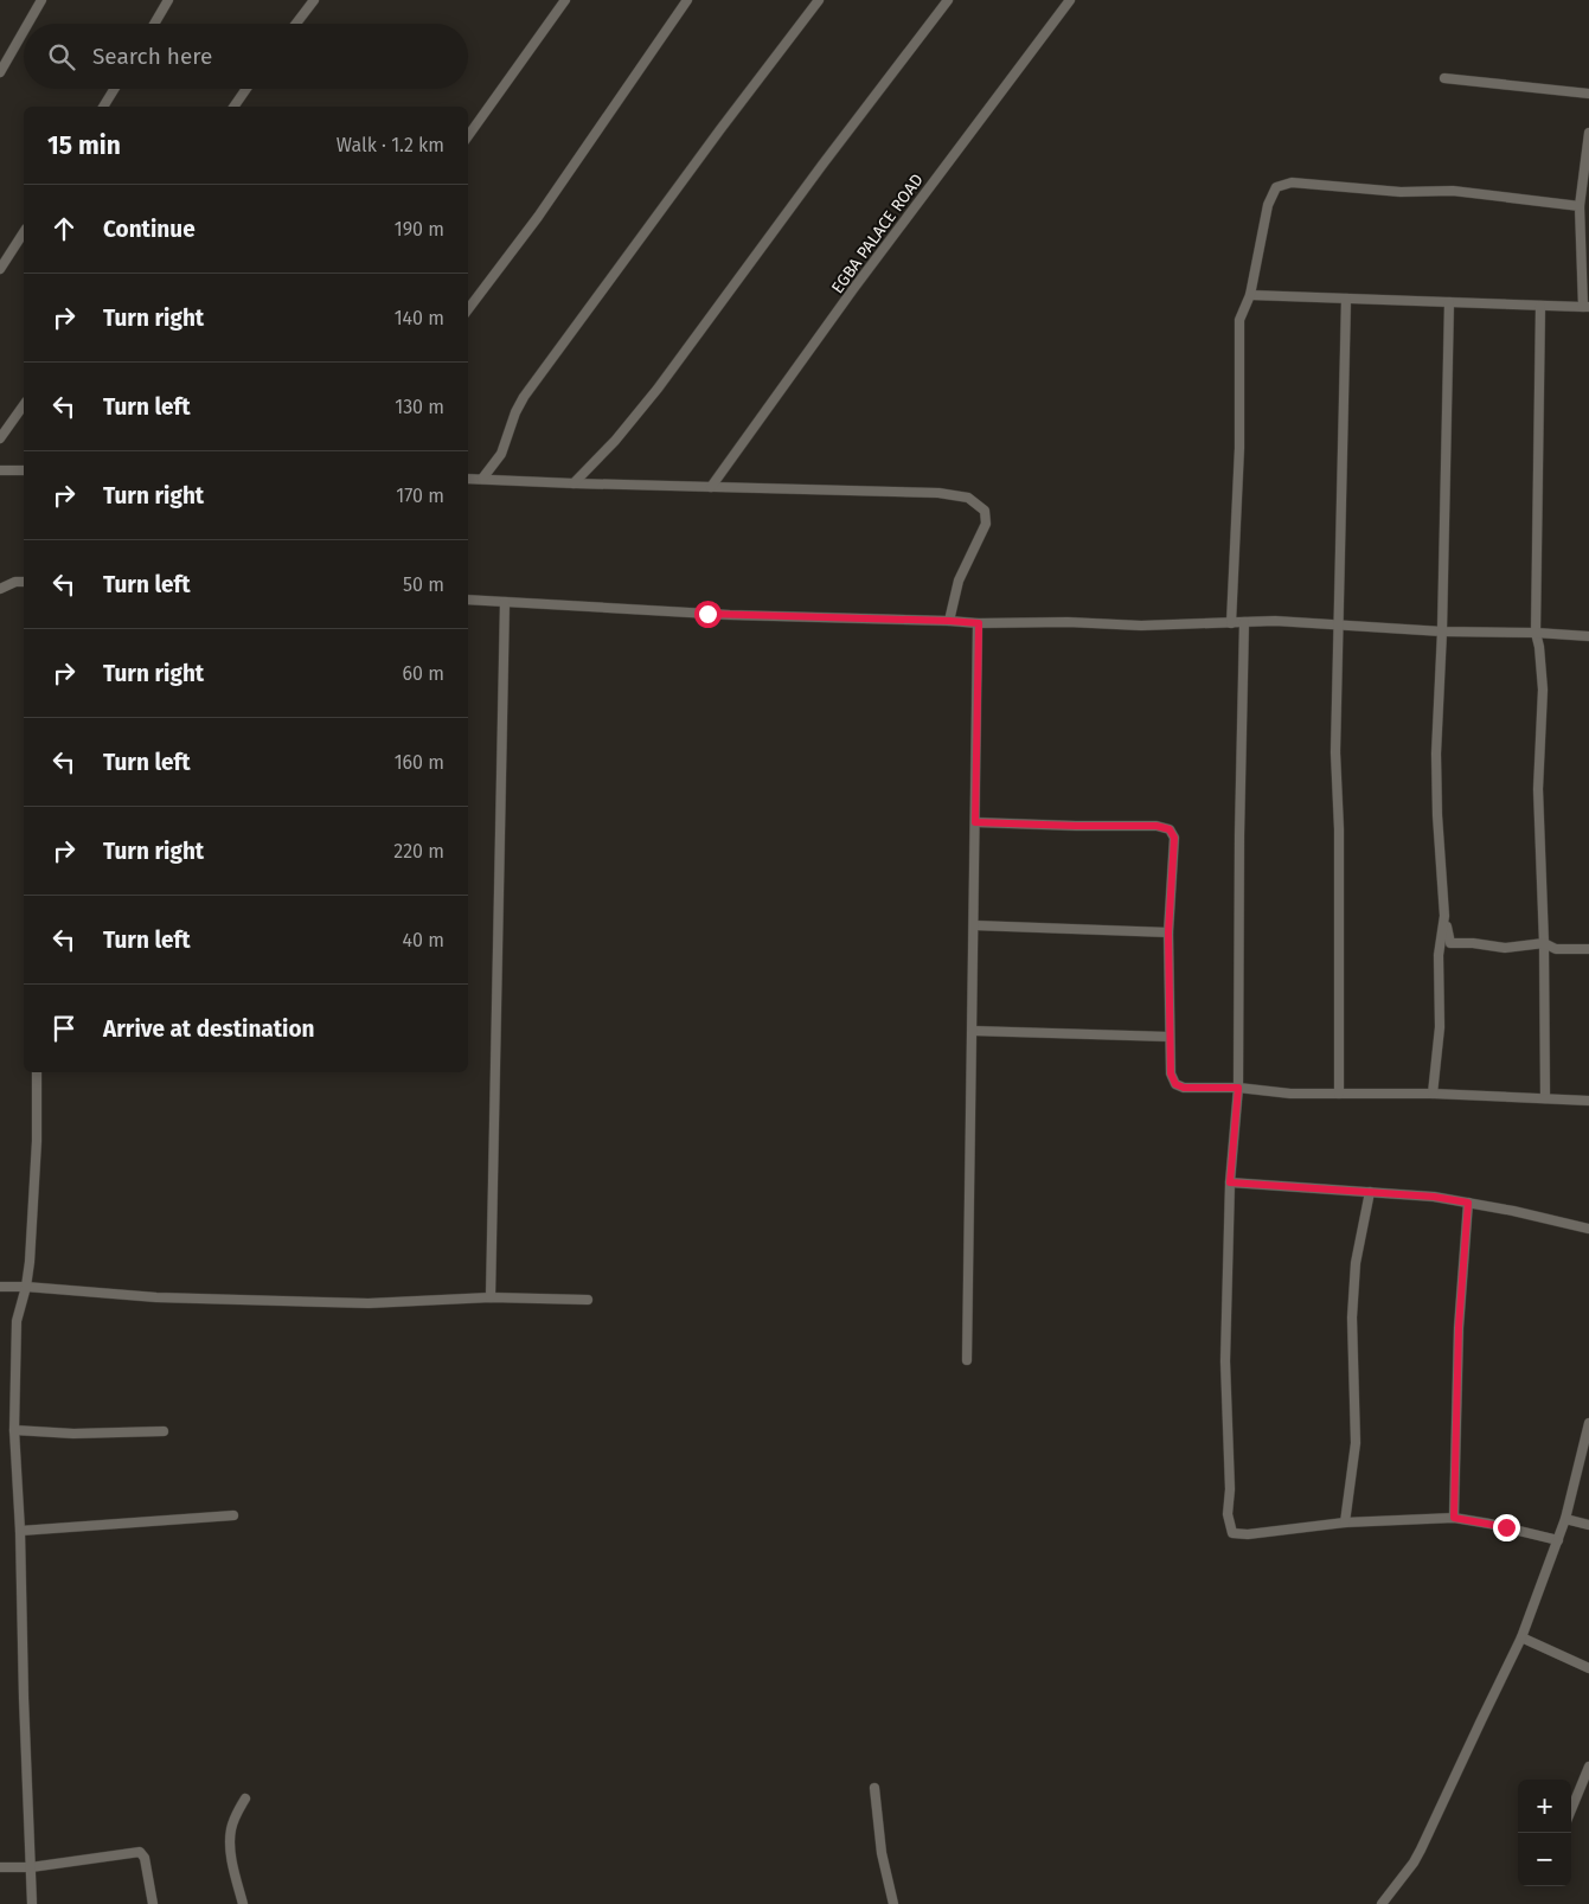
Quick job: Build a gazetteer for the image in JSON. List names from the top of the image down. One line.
{"streets":{"street":["EGBA PALACE ROAD"]},"page":{"search":"Search here","heading":["15 min","Walk · 1.2 km"],"list":[["Continue","190 m"],["Turn right","140 m"],["Turn left","130 m"],["Turn right","170 m"],["Turn left","50 m"],["Turn right","60 m"],["Turn left","160 m"],["Turn right","220 m"],["Turn left","40 m"],"Arrive at destination"],"map_buttons":["+","−"]}}
